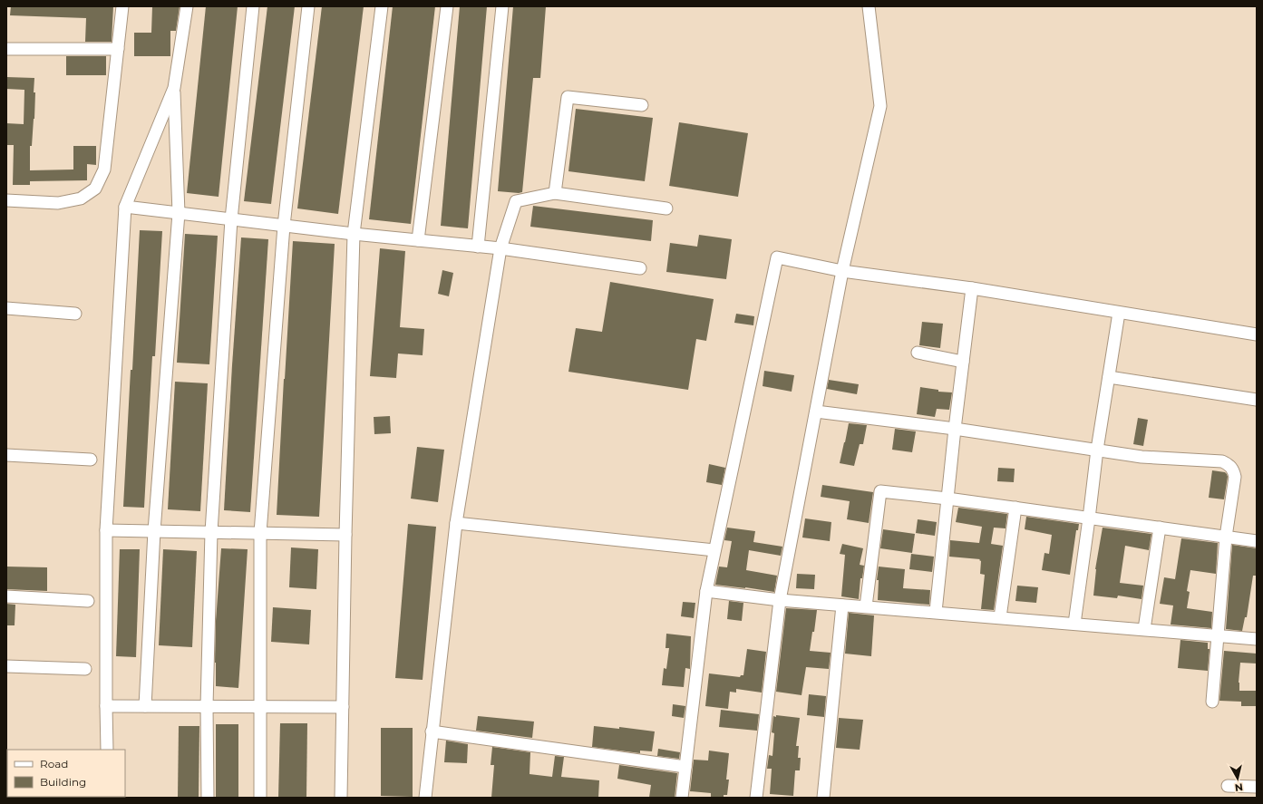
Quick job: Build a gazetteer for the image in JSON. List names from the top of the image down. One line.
{"legend":["Road","Building"],"north":"bottom"}
